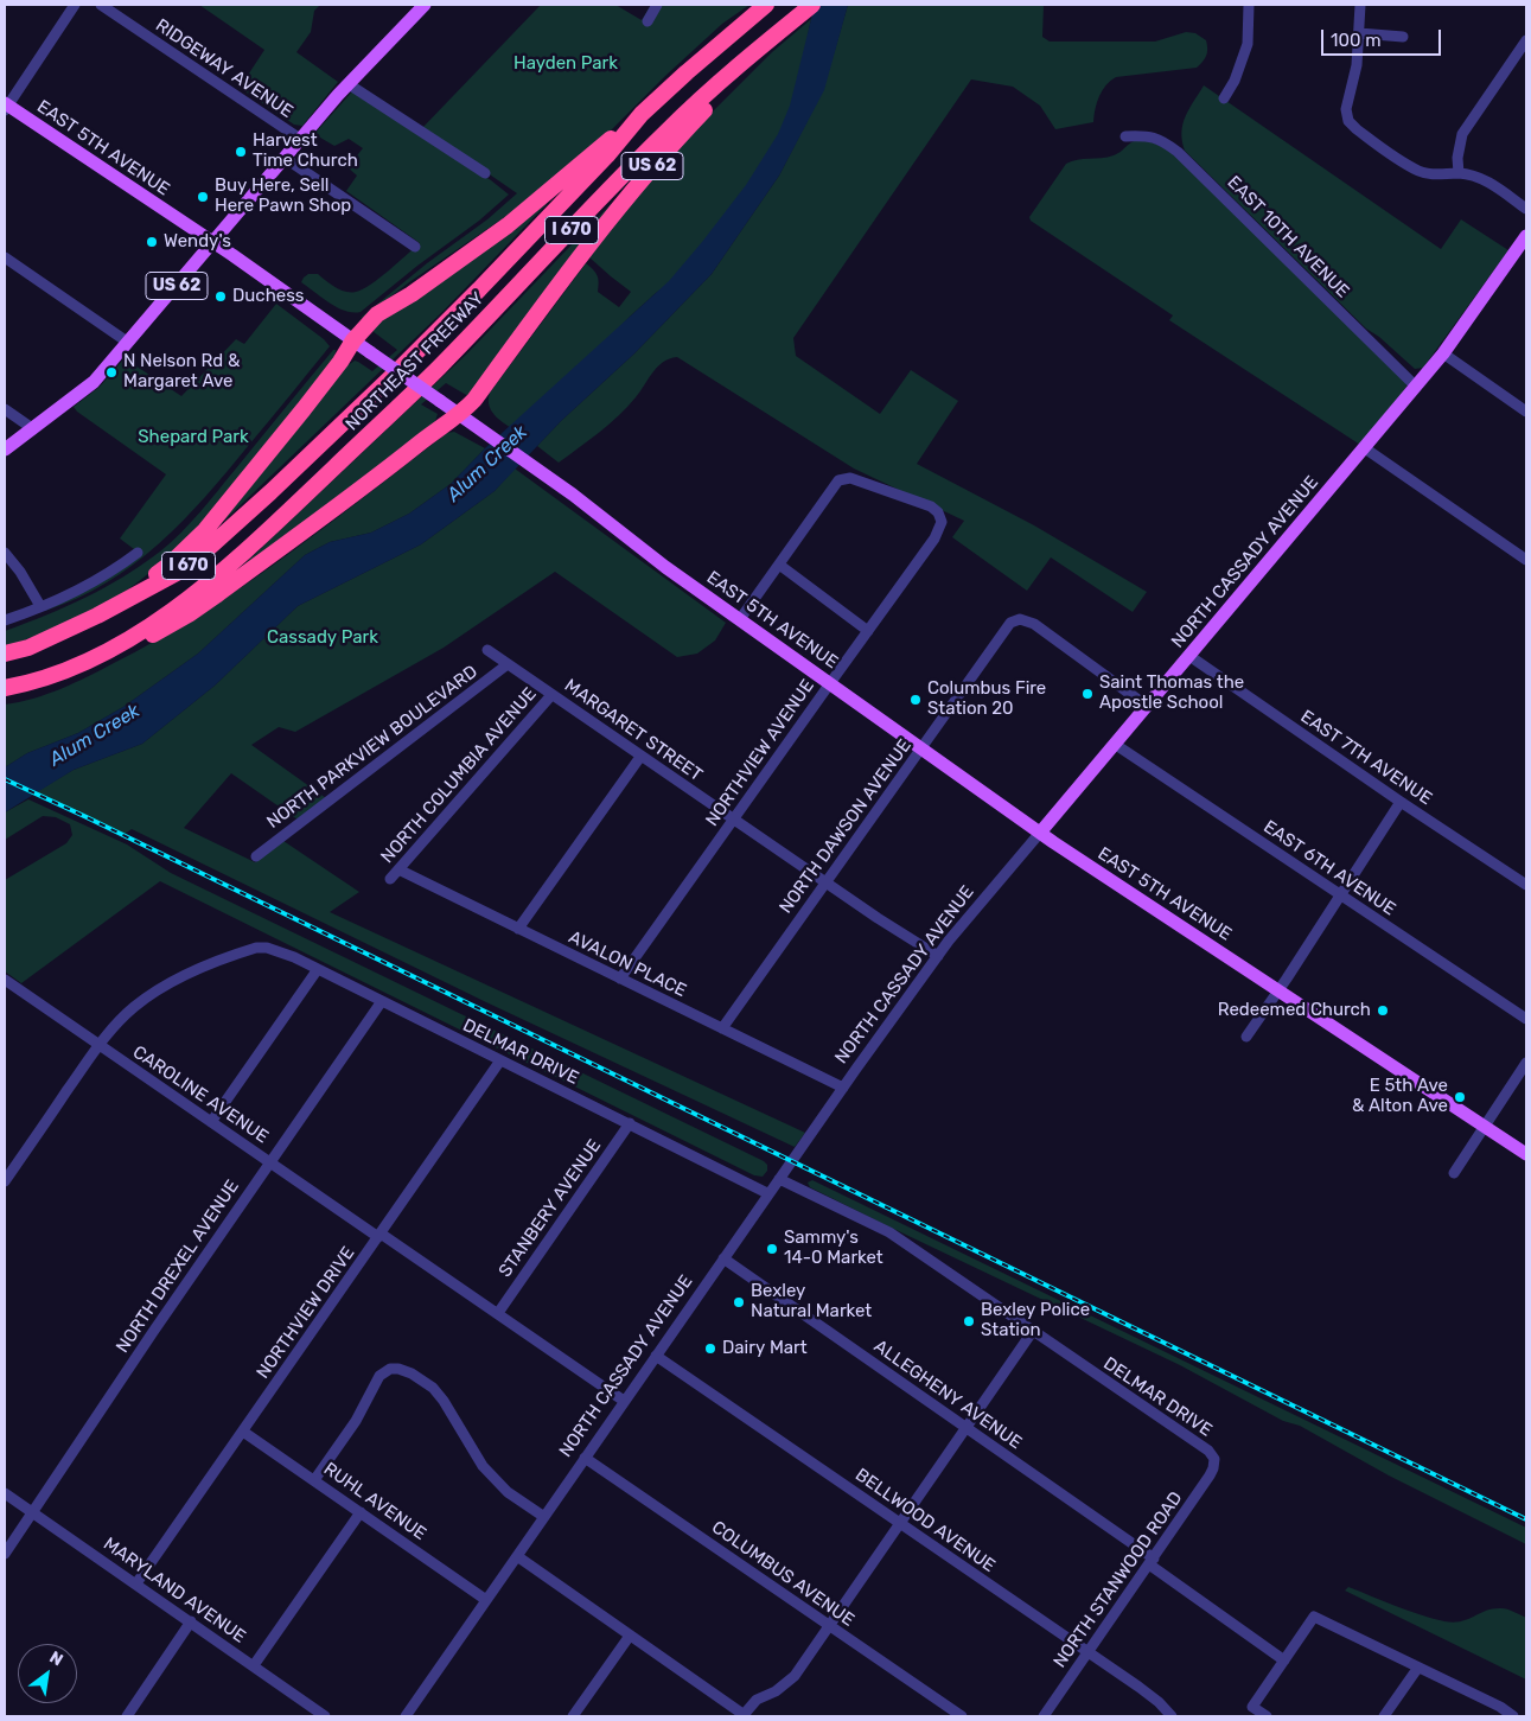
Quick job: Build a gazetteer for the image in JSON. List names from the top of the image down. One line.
{"streets":{"highway":["US 62","I 670","NORTHEAST FREEWAY"],"main road":["EAST 5TH AVENUE","NORTH CASSADY AVENUE"],"street":["RIDGEWAY AVENUE","EAST 10TH AVENUE","MARGARET STREET","NORTH PARKVIEW BOULEVARD","NORTHVIEW AVENUE","EAST 7TH AVENUE","NORTH COLUMBIA AVENUE","NORTH DAWSON AVENUE","EAST 6TH AVENUE","AVALON PLACE","DELMAR DRIVE","CAROLINE AVENUE","STANBERY AVENUE","NORTH DREXEL AVENUE","NORTHVIEW DRIVE","ALLEGHENY AVENUE","RUHL AVENUE","BELLWOOD AVENUE","COLUMBUS AVENUE","NORTH STANWOOD ROAD","MARYLAND AVENUE"]},"crossings":[["EAST 5TH AVENUE","US 62"],["EAST 5TH AVENUE","NORTH CASSADY AVENUE"],["EAST 5TH AVENUE","NORTHVIEW AVENUE"],["EAST 5TH AVENUE","NORTH DAWSON AVENUE"],["US 62","NORTHEAST FREEWAY"],["EAST 10TH AVENUE","NORTH CASSADY AVENUE"],["NORTH CASSADY AVENUE","MARGARET STREET"],["NORTH CASSADY AVENUE","EAST 7TH AVENUE"],["NORTH CASSADY AVENUE","NORTH DAWSON AVENUE"],["NORTH CASSADY AVENUE","EAST 6TH AVENUE"],["NORTH CASSADY AVENUE","AVALON PLACE"],["NORTH CASSADY AVENUE","DELMAR DRIVE"],["NORTH CASSADY AVENUE","CAROLINE AVENUE"],["NORTH CASSADY AVENUE","ALLEGHENY AVENUE"],["NORTH CASSADY AVENUE","RUHL AVENUE"],["NORTH CASSADY AVENUE","BELLWOOD AVENUE"],["NORTH CASSADY AVENUE","COLUMBUS AVENUE"],["MARGARET STREET","NORTH PARKVIEW BOULEVARD"],["MARGARET STREET","NORTHVIEW AVENUE"],["MARGARET STREET","NORTH COLUMBIA AVENUE"],["MARGARET STREET","NORTH DAWSON AVENUE"],["NORTHVIEW AVENUE","AVALON PLACE"],["NORTH COLUMBIA AVENUE","AVALON PLACE"],["NORTH DAWSON AVENUE","AVALON PLACE"],["DELMAR DRIVE","CAROLINE AVENUE"],["DELMAR DRIVE","STANBERY AVENUE"],["DELMAR DRIVE","NORTH DREXEL AVENUE"],["DELMAR DRIVE","NORTHVIEW DRIVE"],["DELMAR DRIVE","NORTH STANWOOD ROAD"],["CAROLINE AVENUE","STANBERY AVENUE"],["CAROLINE AVENUE","NORTH DREXEL AVENUE"],["CAROLINE AVENUE","NORTHVIEW DRIVE"],["NORTH DREXEL AVENUE","MARYLAND AVENUE"],["NORTHVIEW DRIVE","RUHL AVENUE"],["NORTHVIEW DRIVE","MARYLAND AVENUE"],["ALLEGHENY AVENUE","NORTH STANWOOD ROAD"],["BELLWOOD AVENUE","NORTH STANWOOD ROAD"]],"water":["Alum Creek"],"parks":["Hayden Park","Shepard Park","Cassady Park"],"places":["Harvest Time Church","Buy Here, Sell Here Pawn Shop","Wendy's","Duchess","N Nelson Rd & Margaret Ave","Saint Thomas the Apostle School","Columbus Fire Station 20","Redeemed Church","E 5th Ave & Alton Ave","Sammy's 14-0 Market","Bexley Natural Market","Bexley Police Station","Dairy Mart"],"scale_bar":"100 m","north":"top right"}
